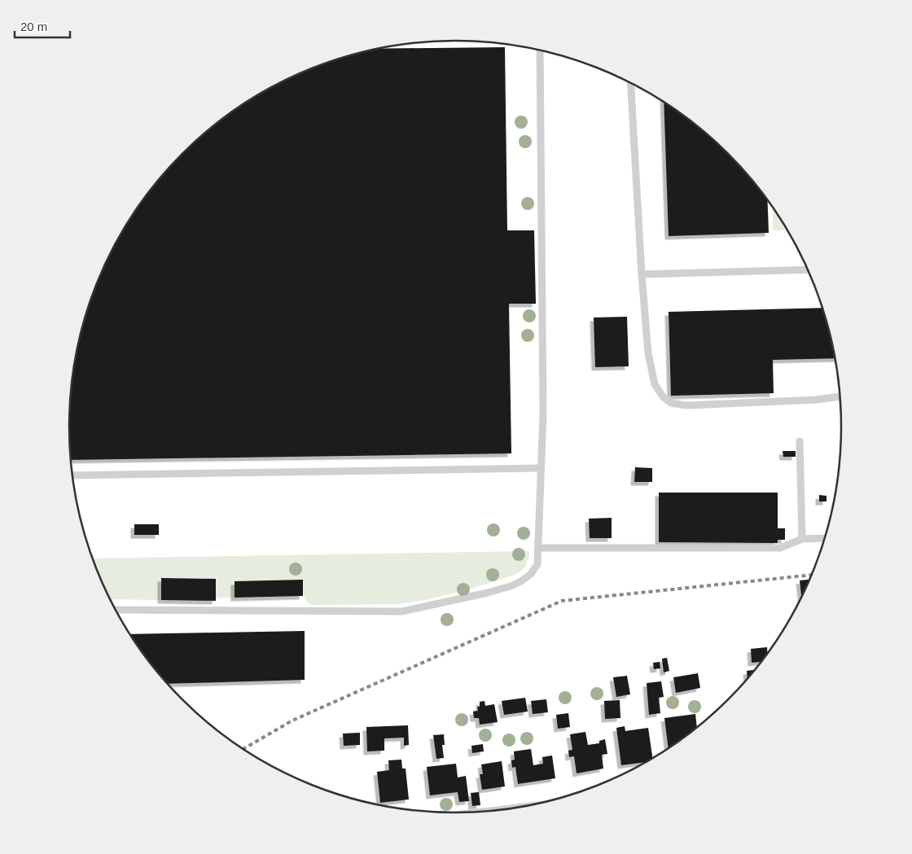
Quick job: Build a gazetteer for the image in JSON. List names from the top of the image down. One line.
{"scale_bar":"20 m"}
